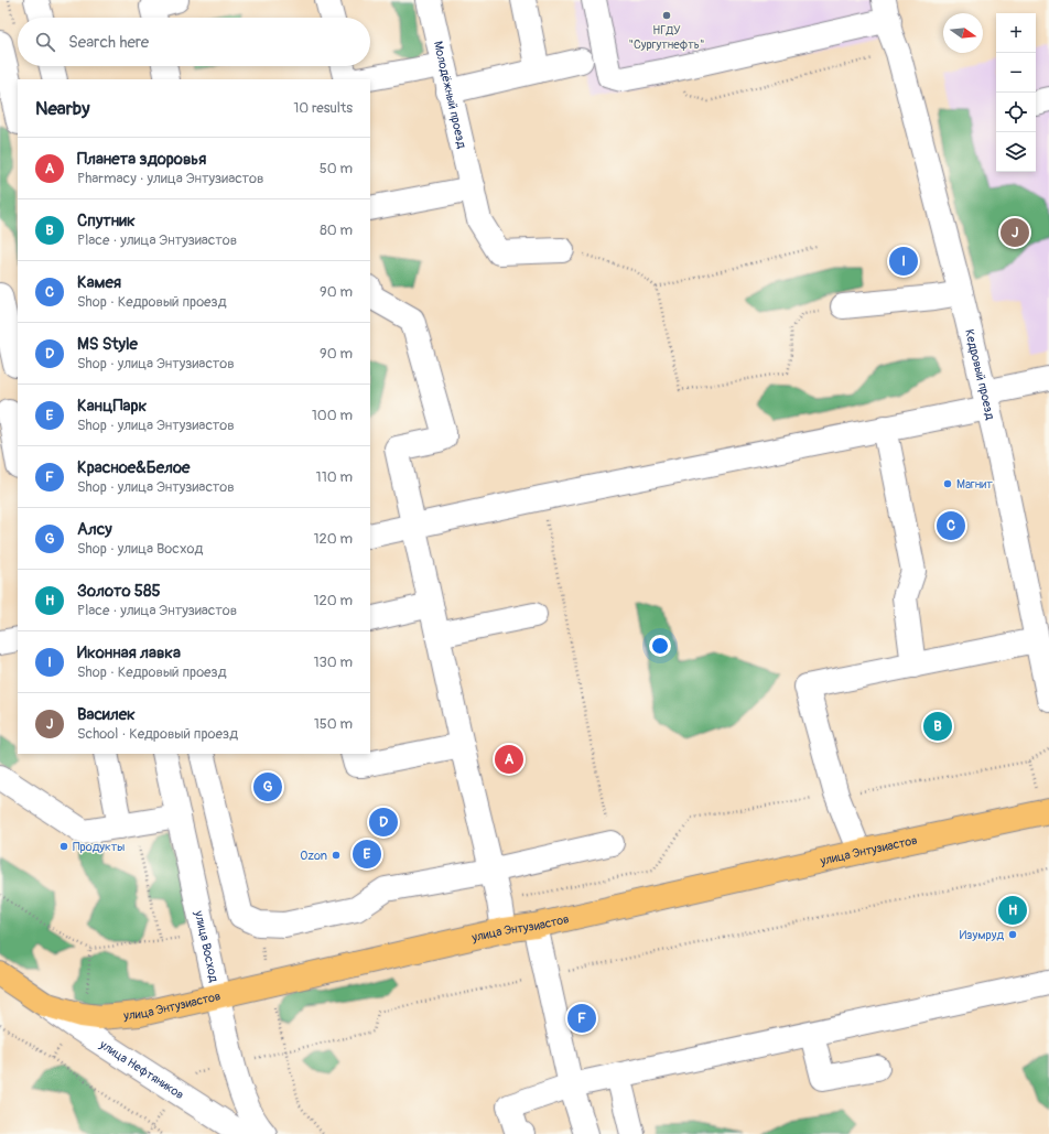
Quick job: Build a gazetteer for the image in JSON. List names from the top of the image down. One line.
{"streets":{"main road":["улица Энтузиастов"],"street":["Молодёжный проезд","Кедровый проезд","улица Восход","улица Нефтяников"]},"crossings":[["улица Энтузиастов","улица Восход"],["улица Энтузиастов","улица Нефтяников"]],"places":["НГДУ \"Сургутнефть\"","Магнит","Продукты","Ozon","Изумруд"],"north":"right","page":{"map_buttons":["+","−"],"search":"Search here","heading":["Nearby","10 results"],"list":[{"mark":"A","name":"Планета здоровья","note":"Pharmacy · улица Энтузиастов","value":"50 m"},{"mark":"B","name":"Спутник","note":"Place · улица Энтузиастов","value":"80 m"},{"mark":"C","name":"Камея","note":"Shop · Кедровый проезд","value":"90 m"},{"mark":"D","name":"MS Style","note":"Shop · улица Энтузиастов","value":"90 m"},{"mark":"E","name":"КанцПарк","note":"Shop · улица Энтузиастов","value":"100 m"},{"mark":"F","name":"Красное&Белое","note":"Shop · улица Энтузиастов","value":"110 m"},{"mark":"G","name":"Алсу","note":"Shop · улица Восход","value":"120 m"},{"mark":"H","name":"Золото 585","note":"Place · улица Энтузиастов","value":"120 m"},{"mark":"I","name":"Иконная лавка","note":"Shop · Кедровый проезд","value":"130 m"},{"mark":"J","name":"Василек","note":"School · Кедровый проезд","value":"150 m"}],"pins":["J","I","C","B","A","G","D","E","H","F"]}}
